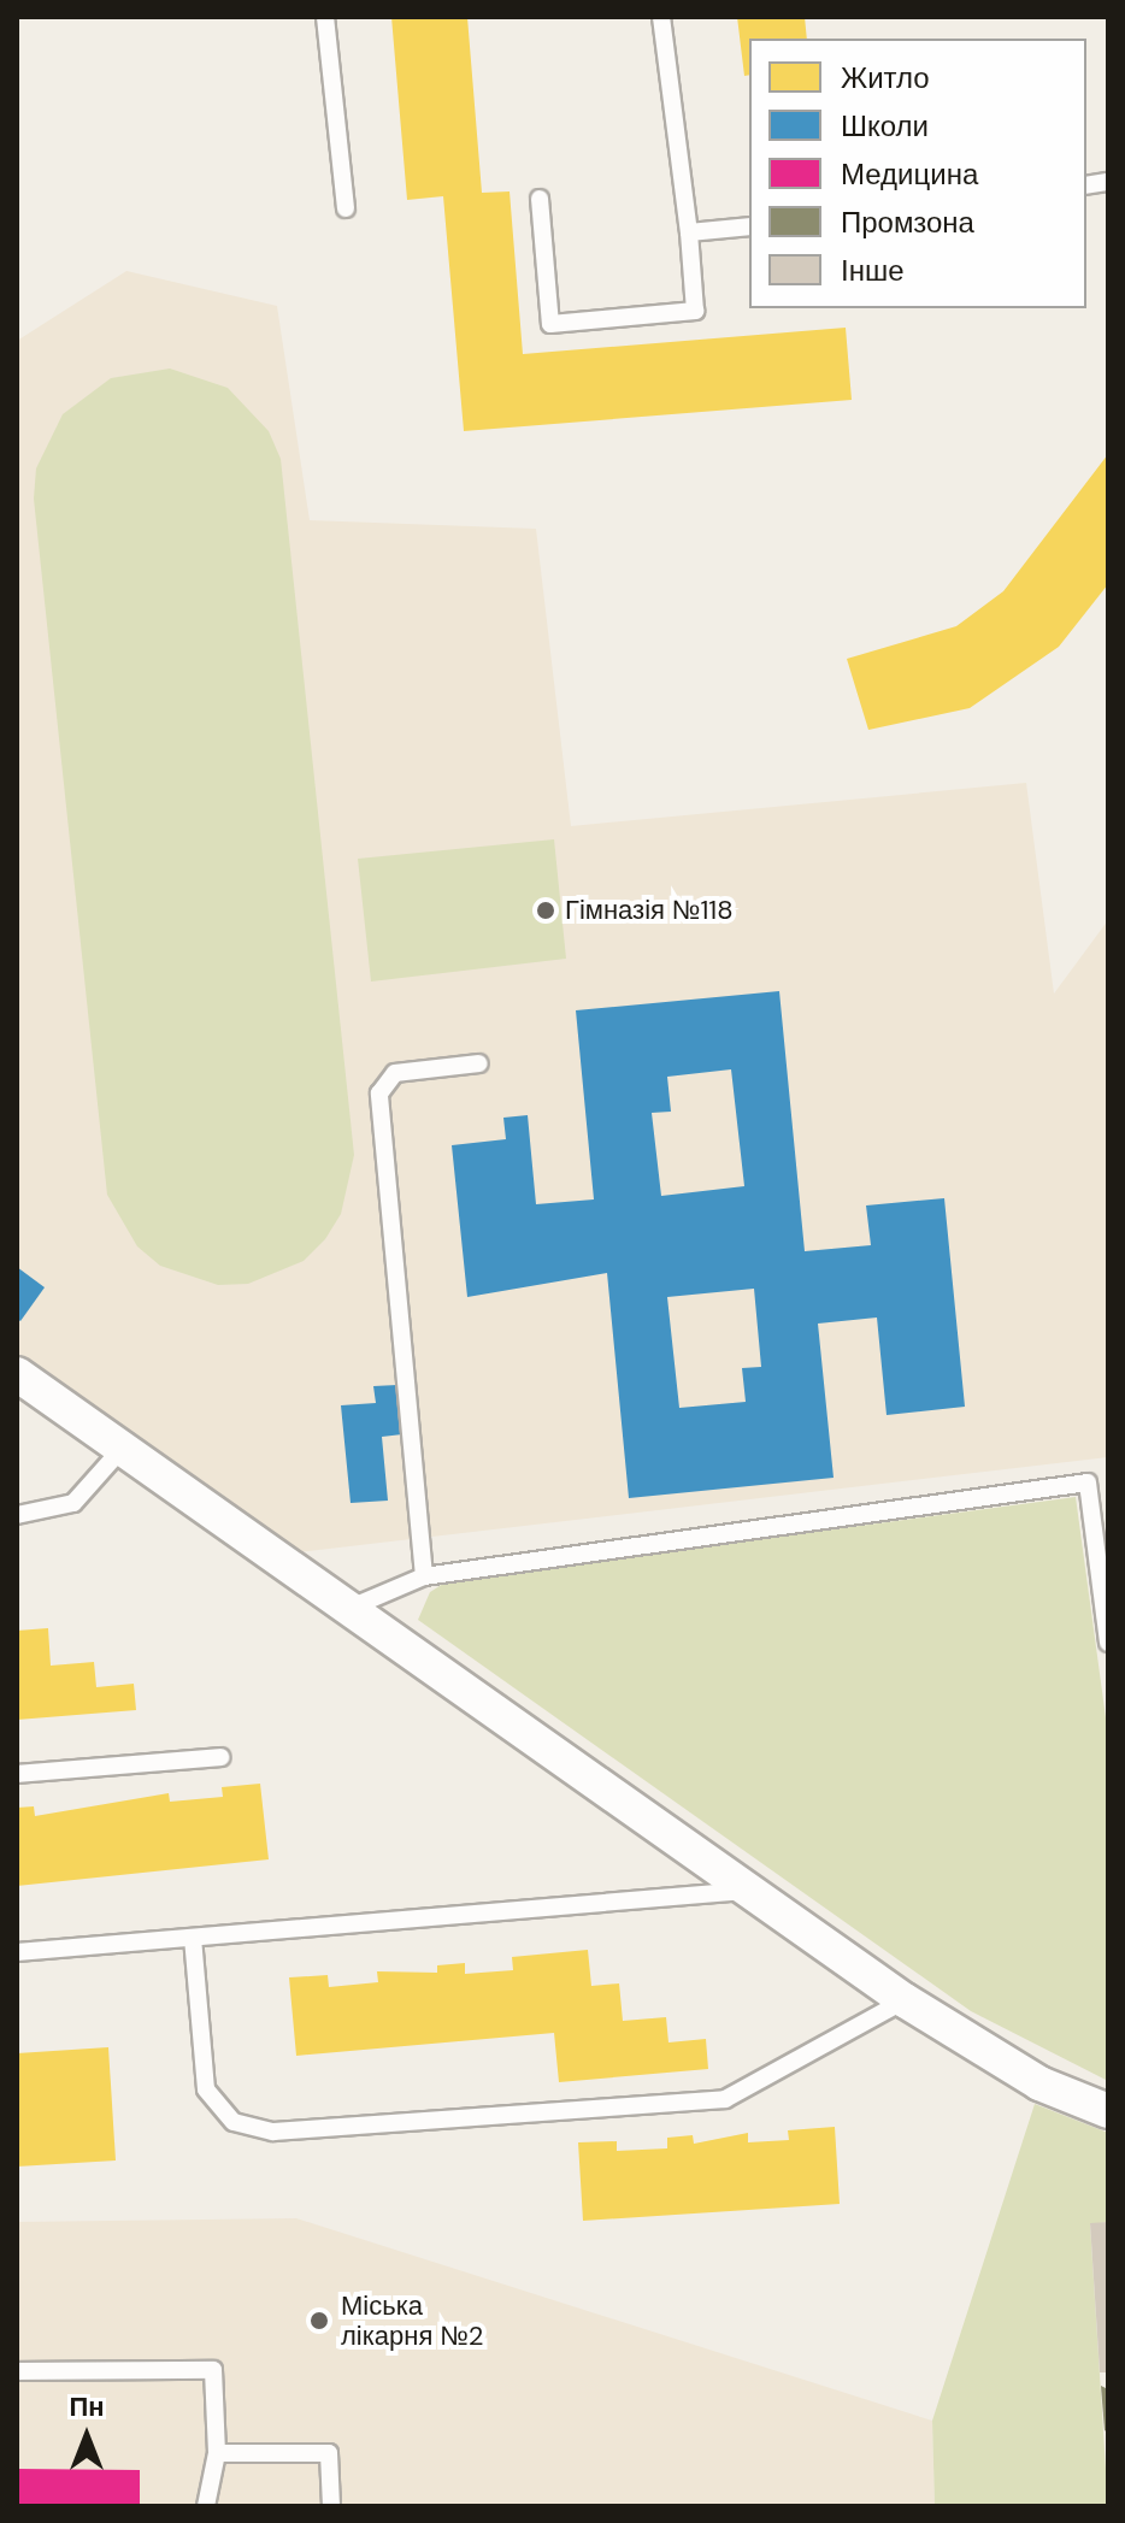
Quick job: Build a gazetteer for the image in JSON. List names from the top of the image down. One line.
{"places":["Гімназія №118","Міська лікарня №2"],"legend":["Житло","Школи","Медицина","Промзона","Інше"],"north":"top"}
